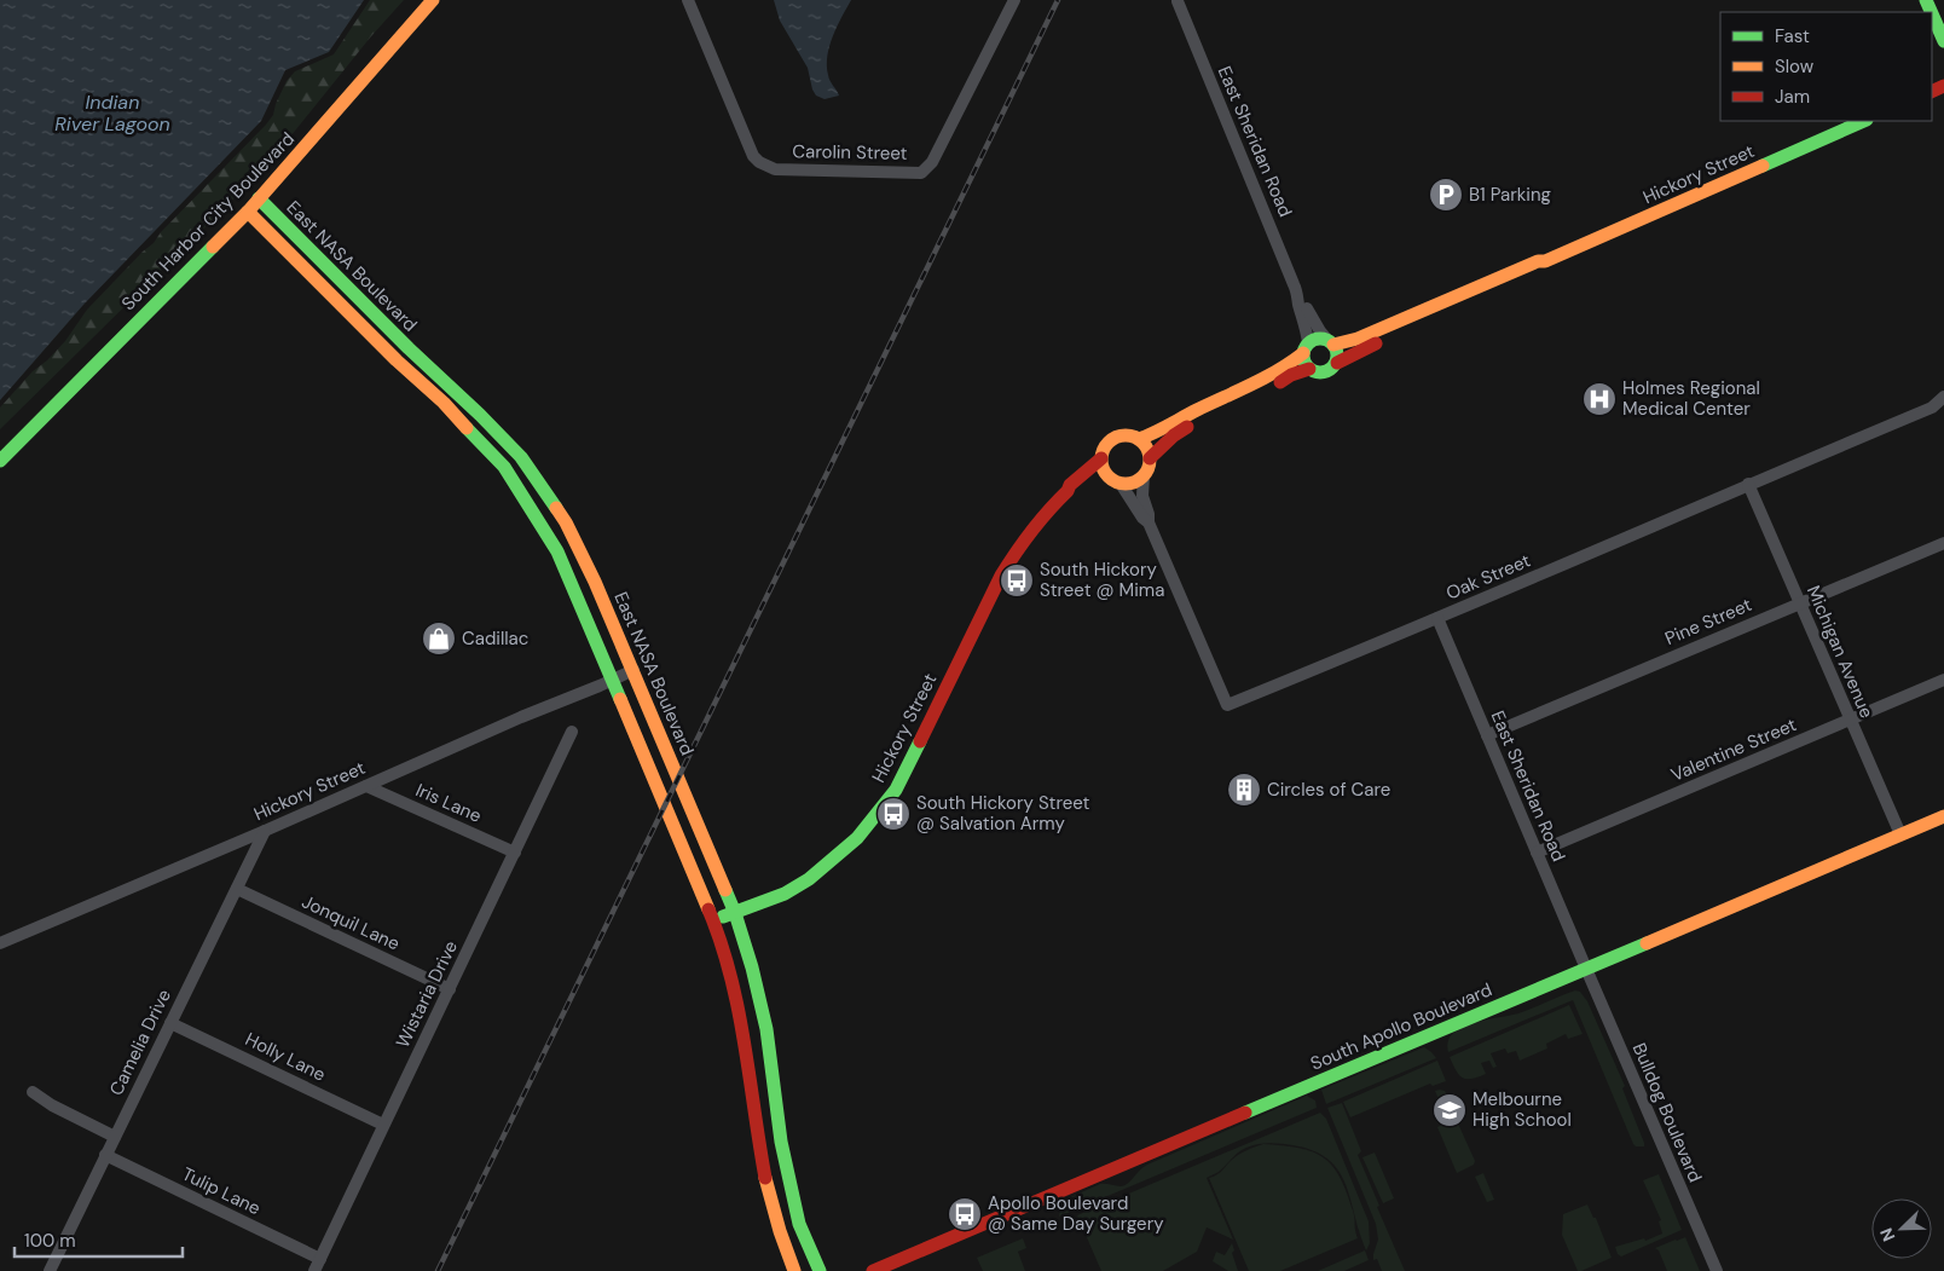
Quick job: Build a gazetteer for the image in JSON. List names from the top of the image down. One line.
{"streets":{"street":["East Sheridan Road","Carolin Street","Hickory Street","South Harbor City Boulevard","East NASA Boulevard","Oak Street","Pine Street","Michigan Avenue","Valentine Street","Iris Lane","Jonquil Lane","Wistaria Drive","South Apollo Boulevard","Camelia Drive","Holly Lane","Bulldog Boulevard","Tulip Lane"]},"crossings":[["East Sheridan Road","Hickory Street"],["East Sheridan Road","Oak Street"],["East Sheridan Road","Pine Street"],["East Sheridan Road","Valentine Street"],["East Sheridan Road","South Apollo Boulevard"],["East Sheridan Road","Bulldog Boulevard"],["Hickory Street","East NASA Boulevard"],["Hickory Street","Oak Street"],["Hickory Street","Iris Lane"],["Hickory Street","Camelia Drive"],["South Harbor City Boulevard","East NASA Boulevard"],["Oak Street","Michigan Avenue"],["Pine Street","Michigan Avenue"],["Michigan Avenue","Valentine Street"],["Michigan Avenue","South Apollo Boulevard"],["Iris Lane","Wistaria Drive"],["Jonquil Lane","Wistaria Drive"],["Jonquil Lane","Camelia Drive"],["Wistaria Drive","Holly Lane"],["Wistaria Drive","Tulip Lane"],["South Apollo Boulevard","Bulldog Boulevard"],["Camelia Drive","Holly Lane"],["Camelia Drive","Tulip Lane"]],"water":["Indian River Lagoon"],"places":{"parking":["B1 Parking"],"hospital":["Holmes Regional Medical Center"],"bus stop":["South Hickory Street @ Mima","South Hickory Street @ Salvation Army","Apollo Boulevard @ Same Day Surgery"],"shop":["Cadillac"],"building":["Circles of Care"],"school or university":["Melbourne High School"]},"legend":["Fast","Slow","Jam"],"scale_bar":"100 m","north":"bottom left"}
